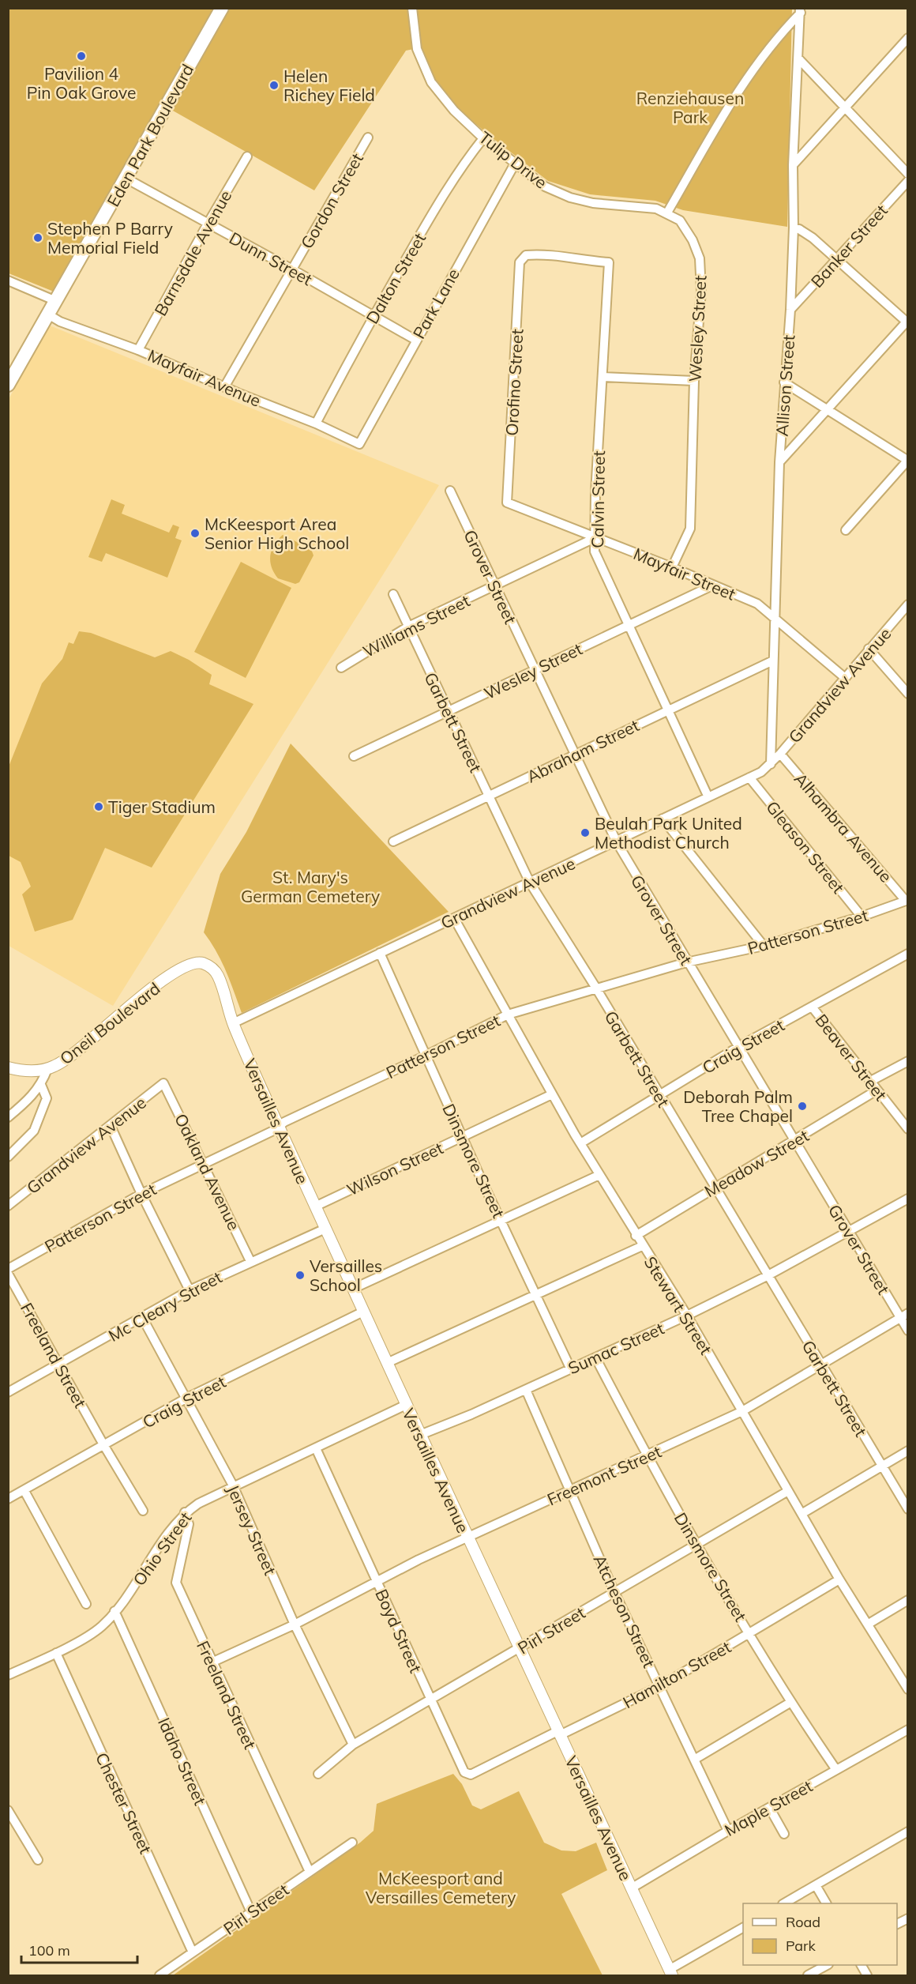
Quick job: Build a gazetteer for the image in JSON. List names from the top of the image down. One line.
{"streets":{"main road":["Eden Park Boulevard"],"street":["Tulip Drive","Gordon Street","Banker Street","Barnsdale Avenue","Dunn Street","Dalton Street","Park Lane","Wesley Street","Mayfair Avenue","Orofino Street","Allison Street","Calvin Street","Mayfair Street","Grover Street","Williams Street","Grandview Avenue","Garbett Street","Abraham Street","Alhambra Avenue","Gleason Street","Patterson Street","Oneil Boulevard","Craig Street","Beaver Street","Versailles Avenue","Dinsmore Street","Meadow Street","Wilson Street","Oakland Avenue","Stewart Street","Mc Cleary Street","Sumac Street","Freeland Street","Freemont Street","Jersey Street","Ohio Street","Atcheson Street","Pirl Street","Boyd Street","Hamilton Street","Idaho Street","Chester Street","Maple Street"]},"crossings":[["Eden Park Boulevard","Dunn Street"],["Eden Park Boulevard","Mayfair Avenue"],["Tulip Drive","Dalton Street"],["Tulip Drive","Park Lane"],["Tulip Drive","Wesley Street"],["Gordon Street","Dunn Street"],["Gordon Street","Mayfair Avenue"],["Banker Street","Allison Street"],["Barnsdale Avenue","Dunn Street"],["Barnsdale Avenue","Mayfair Avenue"],["Dunn Street","Dalton Street"],["Dunn Street","Park Lane"],["Dalton Street","Mayfair Avenue"],["Park Lane","Mayfair Avenue"],["Wesley Street","Calvin Street"],["Wesley Street","Mayfair Street"],["Wesley Street","Grover Street"],["Wesley Street","Garbett Street"],["Orofino Street","Calvin Street"],["Orofino Street","Mayfair Street"],["Allison Street","Mayfair Street"],["Allison Street","Grandview Avenue"],["Allison Street","Abraham Street"],["Calvin Street","Mayfair Street"],["Calvin Street","Williams Street"],["Calvin Street","Grandview Avenue"],["Calvin Street","Abraham Street"],["Mayfair Street","Williams Street"],["Mayfair Street","Grandview Avenue"],["Grover Street","Williams Street"],["Grover Street","Grandview Avenue"],["Grover Street","Abraham Street"],["Grover Street","Patterson Street"],["Grover Street","Craig Street"],["Grover Street","Meadow Street"],["Grover Street","Sumac Street"],["Grover Street","Freemont Street"],["Williams Street","Garbett Street"],["Grandview Avenue","Garbett Street"],["Grandview Avenue","Alhambra Avenue"],["Grandview Avenue","Gleason Street"],["Grandview Avenue","Versailles Avenue"],["Grandview Avenue","Dinsmore Street"],["Grandview Avenue","Oakland Avenue"],["Grandview Avenue","Stewart Street"],["Garbett Street","Abraham Street"],["Garbett Street","Patterson Street"],["Garbett Street","Craig Street"],["Garbett Street","Meadow Street"],["Garbett Street","Sumac Street"],["Garbett Street","Freemont Street"],["Alhambra Avenue","Patterson Street"],["Gleason Street","Patterson Street"],["Patterson Street","Versailles Avenue"],["Patterson Street","Dinsmore Street"],["Patterson Street","Oakland Avenue"],["Patterson Street","Stewart Street"],["Oneil Boulevard","Versailles Avenue"],["Craig Street","Beaver Street"],["Craig Street","Versailles Avenue"],["Craig Street","Stewart Street"],["Craig Street","Freeland Street"],["Craig Street","Jersey Street"],["Beaver Street","Meadow Street"],["Versailles Avenue","Wilson Street"],["Versailles Avenue","Mc Cleary Street"],["Versailles Avenue","Sumac Street"],["Versailles Avenue","Freemont Street"],["Versailles Avenue","Ohio Street"],["Versailles Avenue","Pirl Street"],["Versailles Avenue","Hamilton Street"],["Versailles Avenue","Maple Street"],["Dinsmore Street","Wilson Street"],["Dinsmore Street","Sumac Street"],["Dinsmore Street","Freemont Street"],["Dinsmore Street","Pirl Street"],["Dinsmore Street","Hamilton Street"],["Dinsmore Street","Maple Street"],["Meadow Street","Stewart Street"],["Wilson Street","Stewart Street"],["Oakland Avenue","Mc Cleary Street"],["Stewart Street","Sumac Street"],["Stewart Street","Freemont Street"],["Stewart Street","Pirl Street"],["Stewart Street","Hamilton Street"],["Mc Cleary Street","Freeland Street"],["Mc Cleary Street","Jersey Street"],["Sumac Street","Atcheson Street"],["Freeland Street","Freemont Street"],["Freeland Street","Ohio Street"],["Freeland Street","Pirl Street"],["Freemont Street","Jersey Street"],["Freemont Street","Atcheson Street"],["Freemont Street","Boyd Street"],["Jersey Street","Ohio Street"],["Jersey Street","Pirl Street"],["Ohio Street","Boyd Street"],["Ohio Street","Idaho Street"],["Ohio Street","Chester Street"],["Atcheson Street","Pirl Street"],["Atcheson Street","Hamilton Street"],["Atcheson Street","Maple Street"],["Pirl Street","Boyd Street"],["Pirl Street","Idaho Street"],["Pirl Street","Chester Street"],["Boyd Street","Hamilton Street"]],"parks":["Renziehausen Park","St. Mary's German Cemetery","McKeesport and Versailles Cemetery"],"places":["Pavilion 4 Pin Oak Grove","Helen Richey Field","Stephen P Barry Memorial Field","McKeesport Area Senior High School","Tiger Stadium","Beulah Park United Methodist Church","Deborah Palm Tree Chapel","Versailles School"],"legend":["Road","Park"],"scale_bar":"100 m"}
